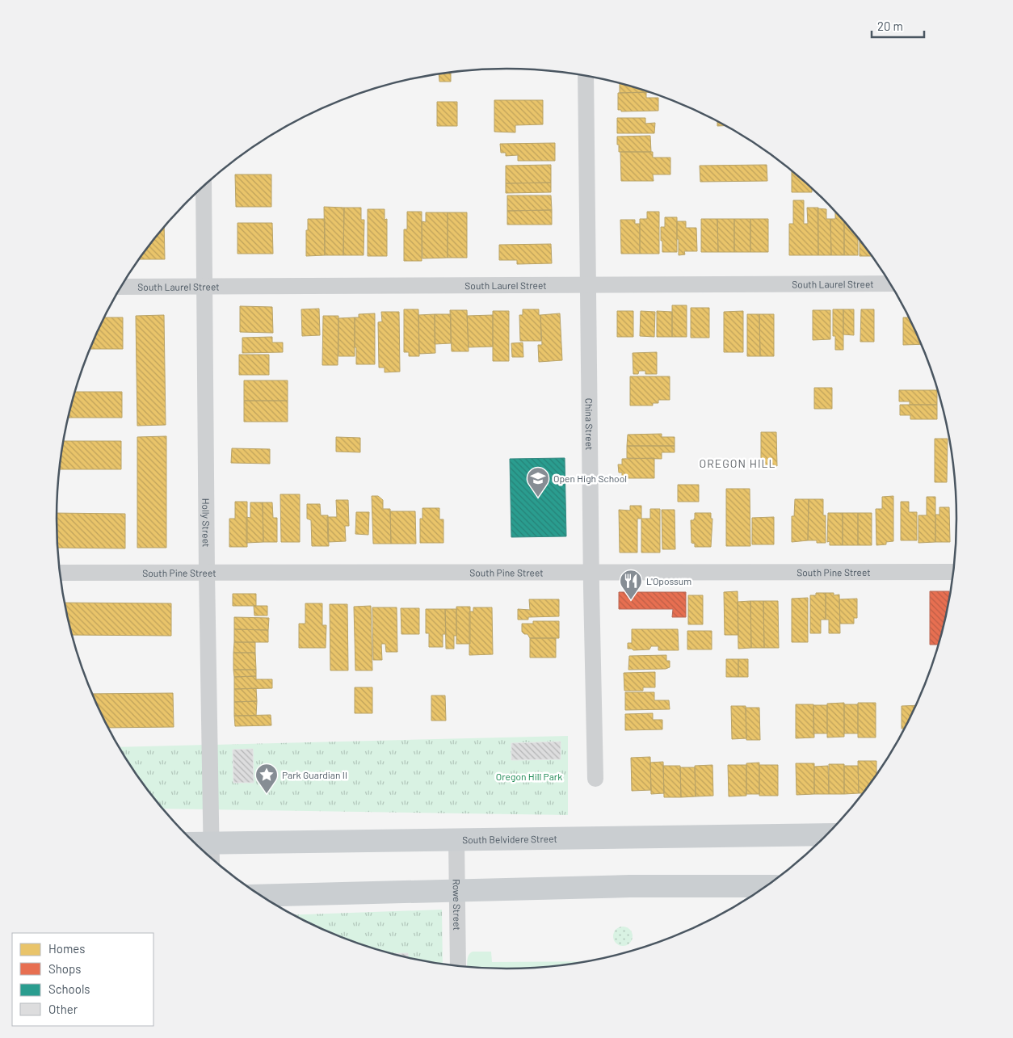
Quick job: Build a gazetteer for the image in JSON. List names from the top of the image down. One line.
{"streets":{"main road":["South Belvidere Street"],"street":["South Laurel Street","China Street","Holly Street","South Pine Street","Rowe Street"]},"crossings":[["South Laurel Street","China Street"],["South Laurel Street","Holly Street"],["China Street","South Pine Street"],["Holly Street","South Pine Street"],["Holly Street","South Belvidere Street"],["South Belvidere Street","Rowe Street"]],"districts":["OREGON HILL"],"parks":["Oregon Hill Park"],"places":{"school or university":["Open High School"],"restaurant":["L'Opossum"],"place":["Park Guardian II"]},"legend":["Homes","Shops","Schools","Other"],"scale_bar":"20 m"}
